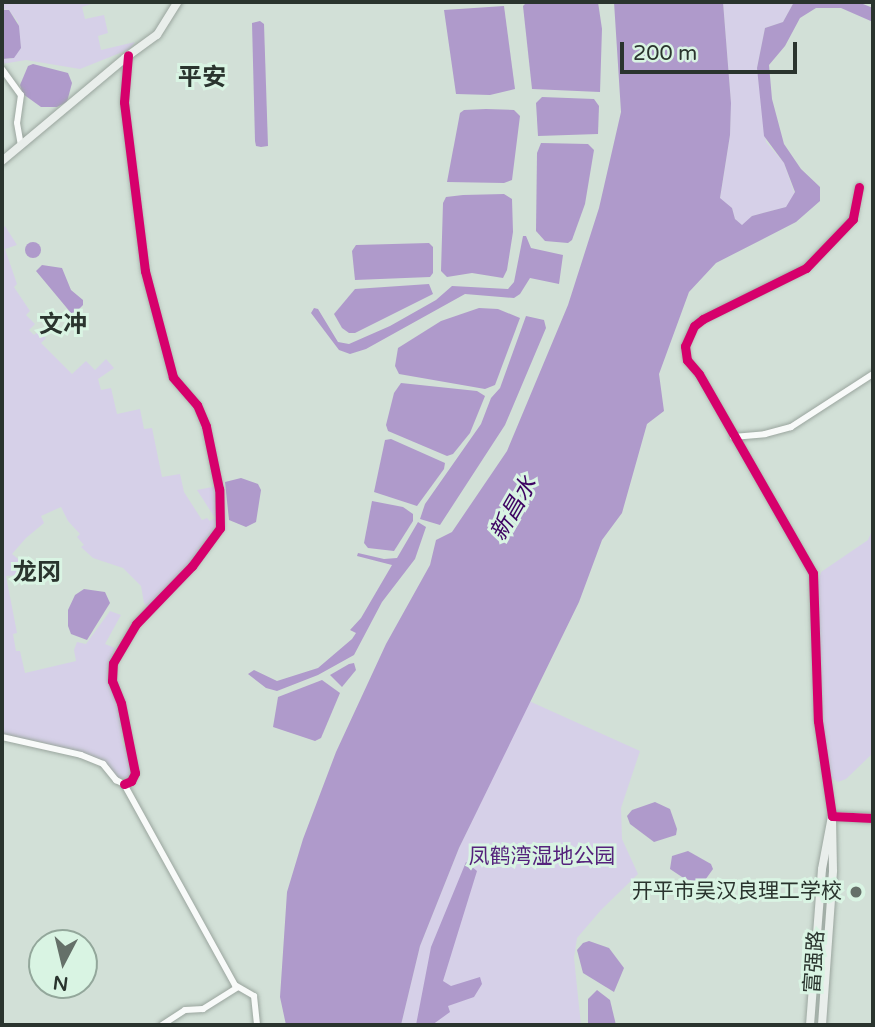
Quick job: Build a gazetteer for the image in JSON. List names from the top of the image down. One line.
{"streets":{"main road":["富强路"]},"districts":["平安","文冲","龙冈"],"water":["新昌水"],"parks":["凤鹤湾湿地公园"],"places":["开平市吴汉良理工学校"],"scale_bar":"200 m","north":"bottom"}
